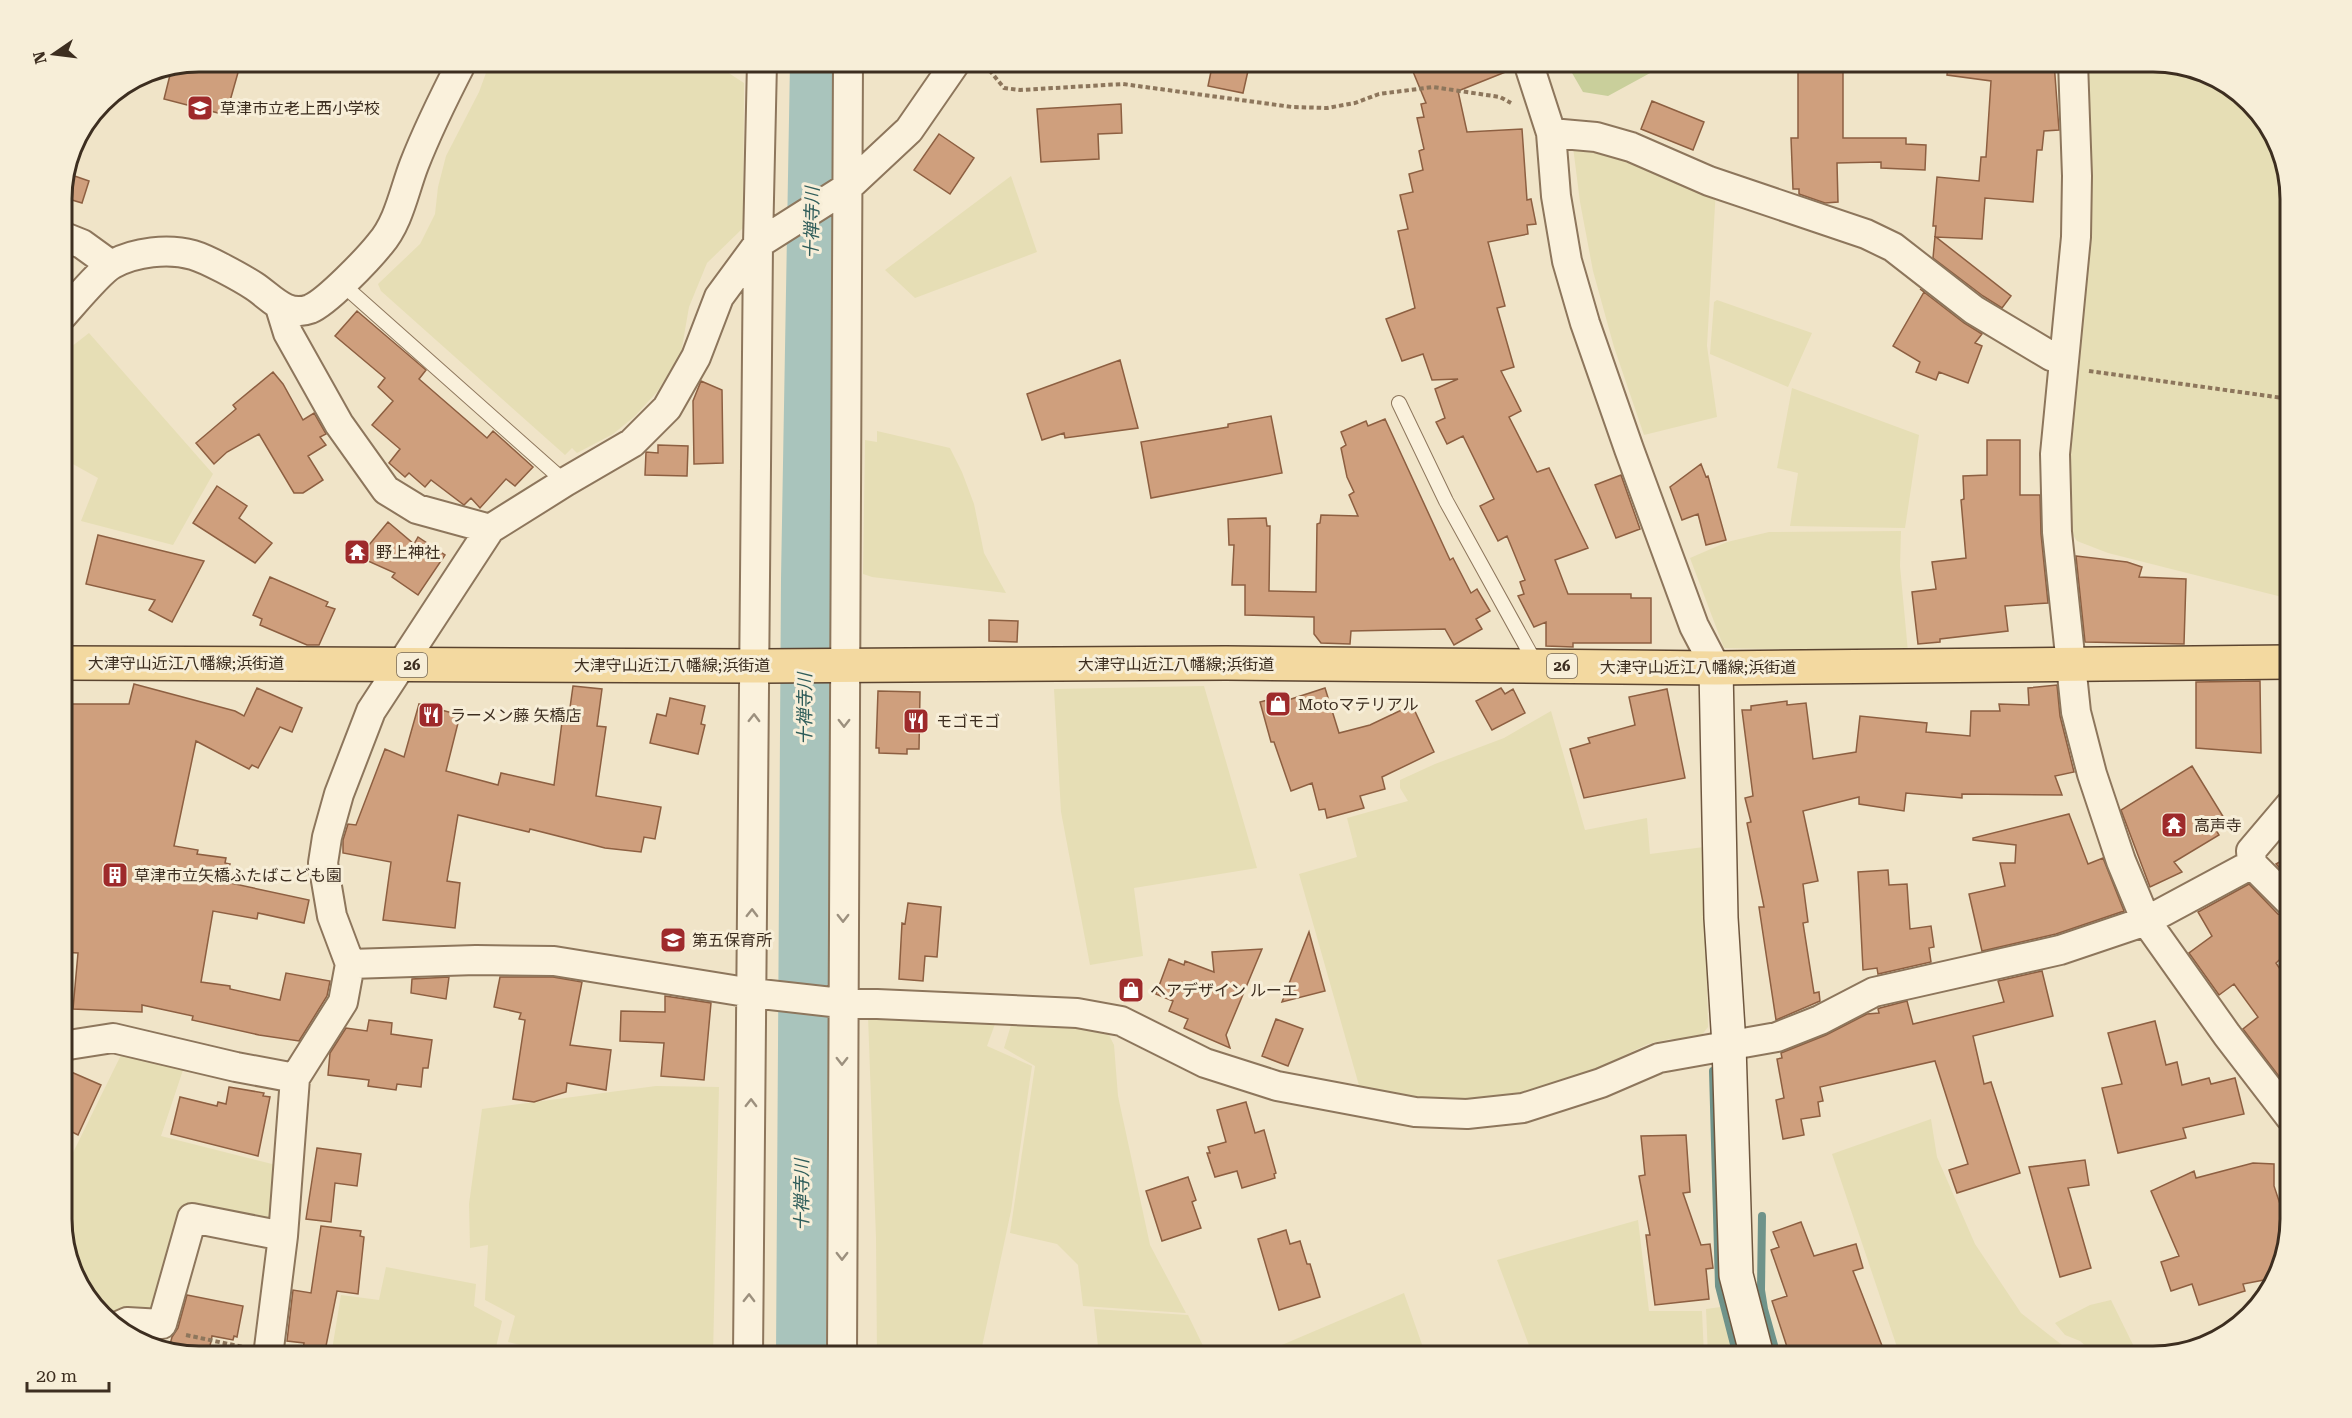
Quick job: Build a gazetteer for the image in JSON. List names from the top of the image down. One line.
{"streets":{"main road":["大津守山近江八幡線;浜街道","26"]},"water":["十禅寺川"],"places":{"school or university":["草津市立老上西小学校","第五保育所"],"temple":["野上神社","高声寺"],"shop":["Motoマテリアル","ヘアデザイン ルーエ"],"restaurant":["ラーメン藤 矢橋店","モゴモゴ"],"building":["草津市立矢橋ふたばこども園"]},"scale_bar":"20 m","north":"left"}
